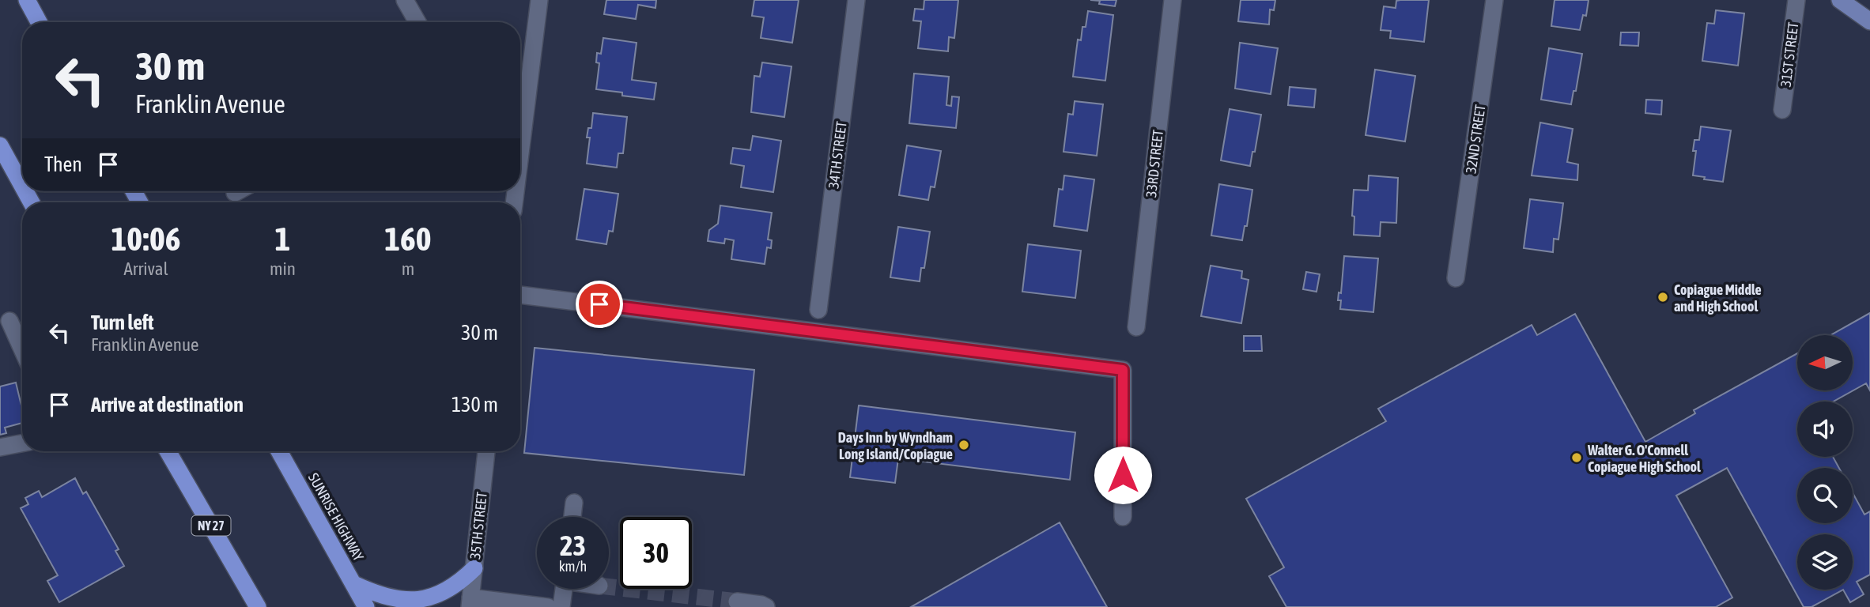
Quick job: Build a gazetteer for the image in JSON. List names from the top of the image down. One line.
{"streets":{"highway":["SUNRISE HIGHWAY","NY 27"],"street":["31ST STREET","32ND STREET","34TH STREET","33RD STREET","35TH STREET"]},"places":["Copiague Middle and High School","Days Inn by Wyndham Long Island/Copiague","Walter G. O'Connell Copiague High School"],"north":"left","page":{"turn":["30 m","Franklin Avenue"],"then":"Then","eta":["10:06","Arrival","1","min","160","m"],"list":[{"name":"Turn left","note":"Franklin Avenue","value":"30 m"},{"name":"Arrive at destination","value":"130 m"}],"speed":"23 km/h","limit":"30"}}
